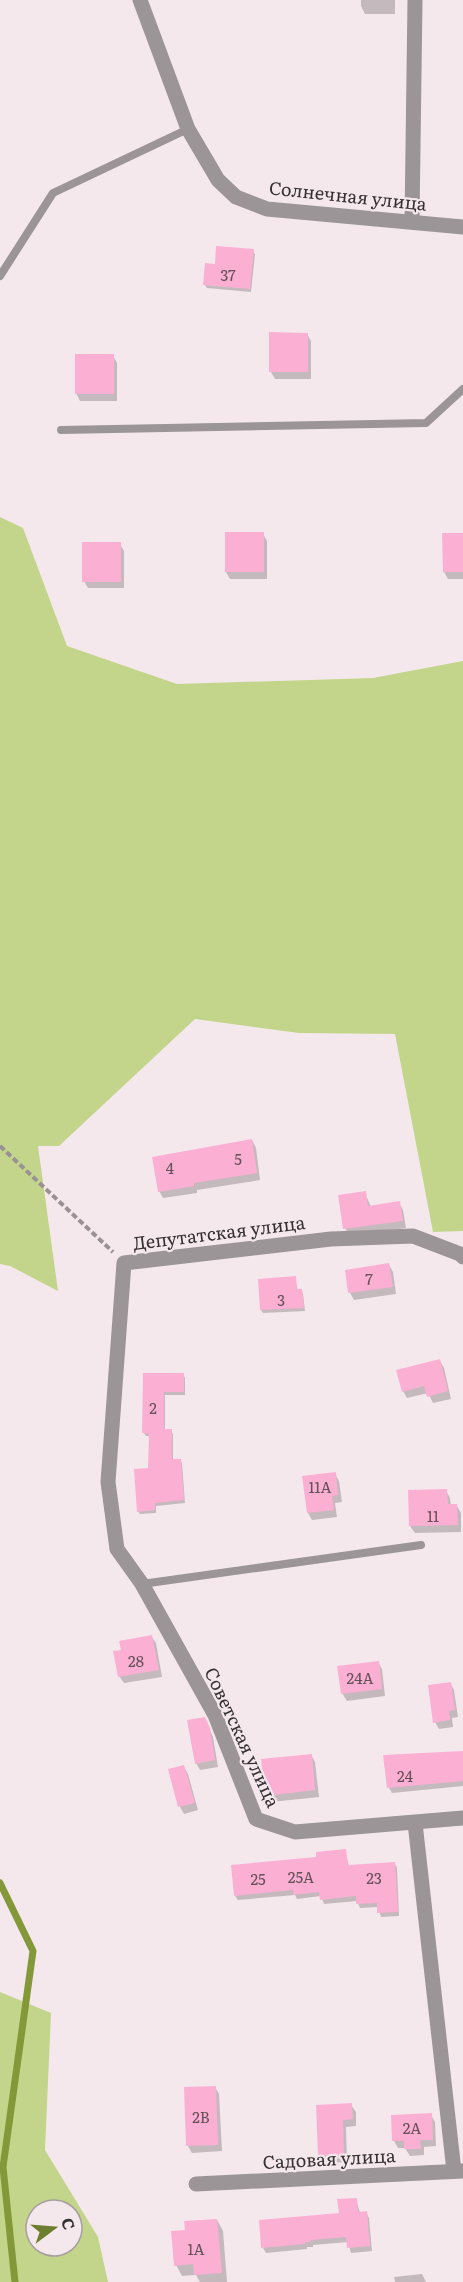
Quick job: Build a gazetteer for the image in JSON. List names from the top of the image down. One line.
{"streets":{"street":["Солнечная улица","Депутатская улица","Советская улица","Садовая улица"]},"crossings":[["Депутатская улица","Советская улица"]],"house_numbers":["37","5","4","7","3","2","11А","11","28","24А","24","25А","23","25","2В","2А","1А"],"north":"right"}
